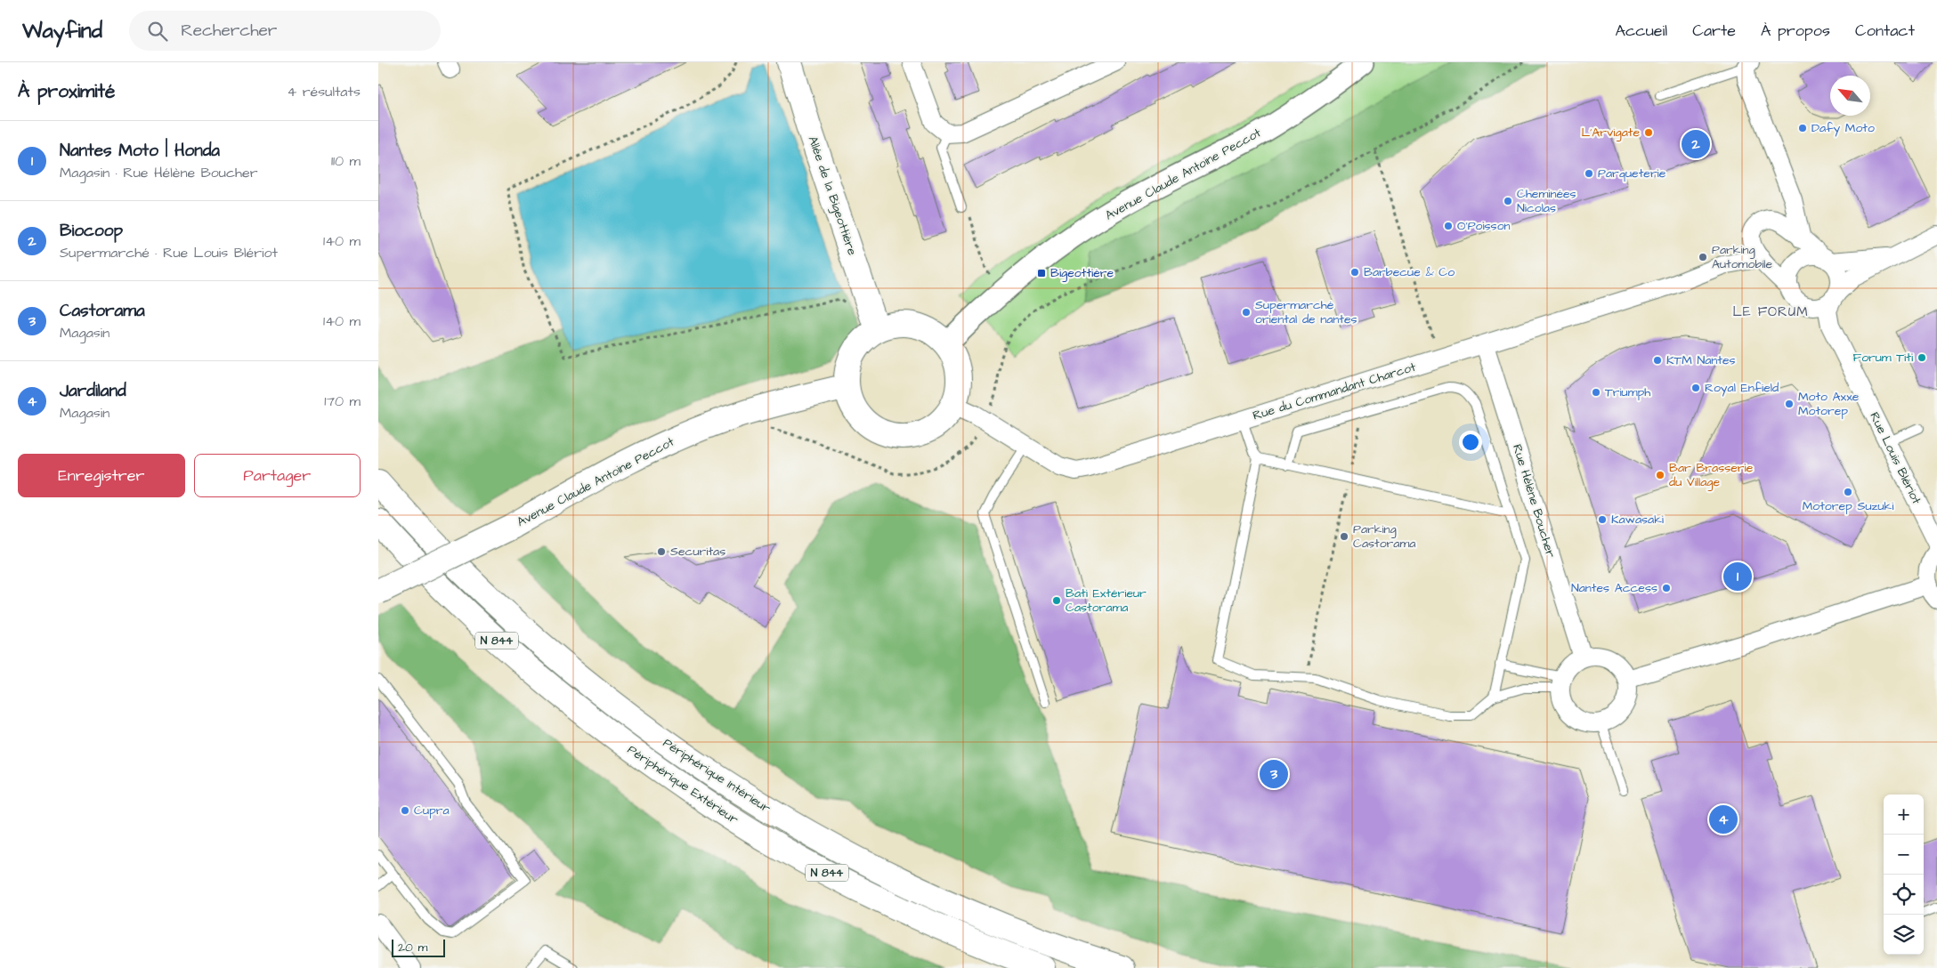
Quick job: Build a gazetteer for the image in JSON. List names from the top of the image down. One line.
{"streets":{"main road":["Avenue Claude Antoine Peccot","Allée de la Bigeottière","N 844","Périphérique Intérieur","Périphérique Extérieur"],"street":["Rue du Commandant Charcot","Rue Louis Blériot","Rue Hélène Boucher"]},"crossings":[["Avenue Claude Antoine Peccot","Allée de la Bigeottière"],["Avenue Claude Antoine Peccot","Rue du Commandant Charcot"],["Allée de la Bigeottière","Rue du Commandant Charcot"],["Rue du Commandant Charcot","Rue Hélène Boucher"]],"districts":["LE FORUM"],"places":{"other":["Dafy Moto","L'Arvigate","Parqueterie","Cheminées Nicolas","O'Poisson","Parking Automobile","Barbecue & Co","Supermarché oriental de nantes","Forum Titi","KTM Nantes","Royal Enfield","Triumph","Moto Axxe Motorep","Bar Brasserie du Village","Motorep Suzuki","Kawasaki","Parking Castorama","Securitas","Nantes Access","Bati Extérieur Castorama","Cupra"],"transit":["Bigeottière"]},"scale_bar":"20 m","north":"top left","page":{"header":"Wayfind","search":"Rechercher","nav":["Accueil","Carte","À propos","Contact"],"heading":["À proximité","4 résultats"],"list":[{"mark":"1","name":"Nantes Moto | Honda","note":"Magasin · Rue Hélène Boucher","value":"110 m"},{"mark":"2","name":"Biocoop","note":"Supermarché · Rue Louis Blériot","value":"140 m"},{"mark":"3","name":"Castorama","note":"Magasin","value":"140 m"},{"mark":"4","name":"Jardiland","note":"Magasin","value":"170 m"}],"pins":["2","1","3","4"],"buttons":["Enregistrer","Partager"],"map_buttons":["+","−"],"scale":"20 m"}}
